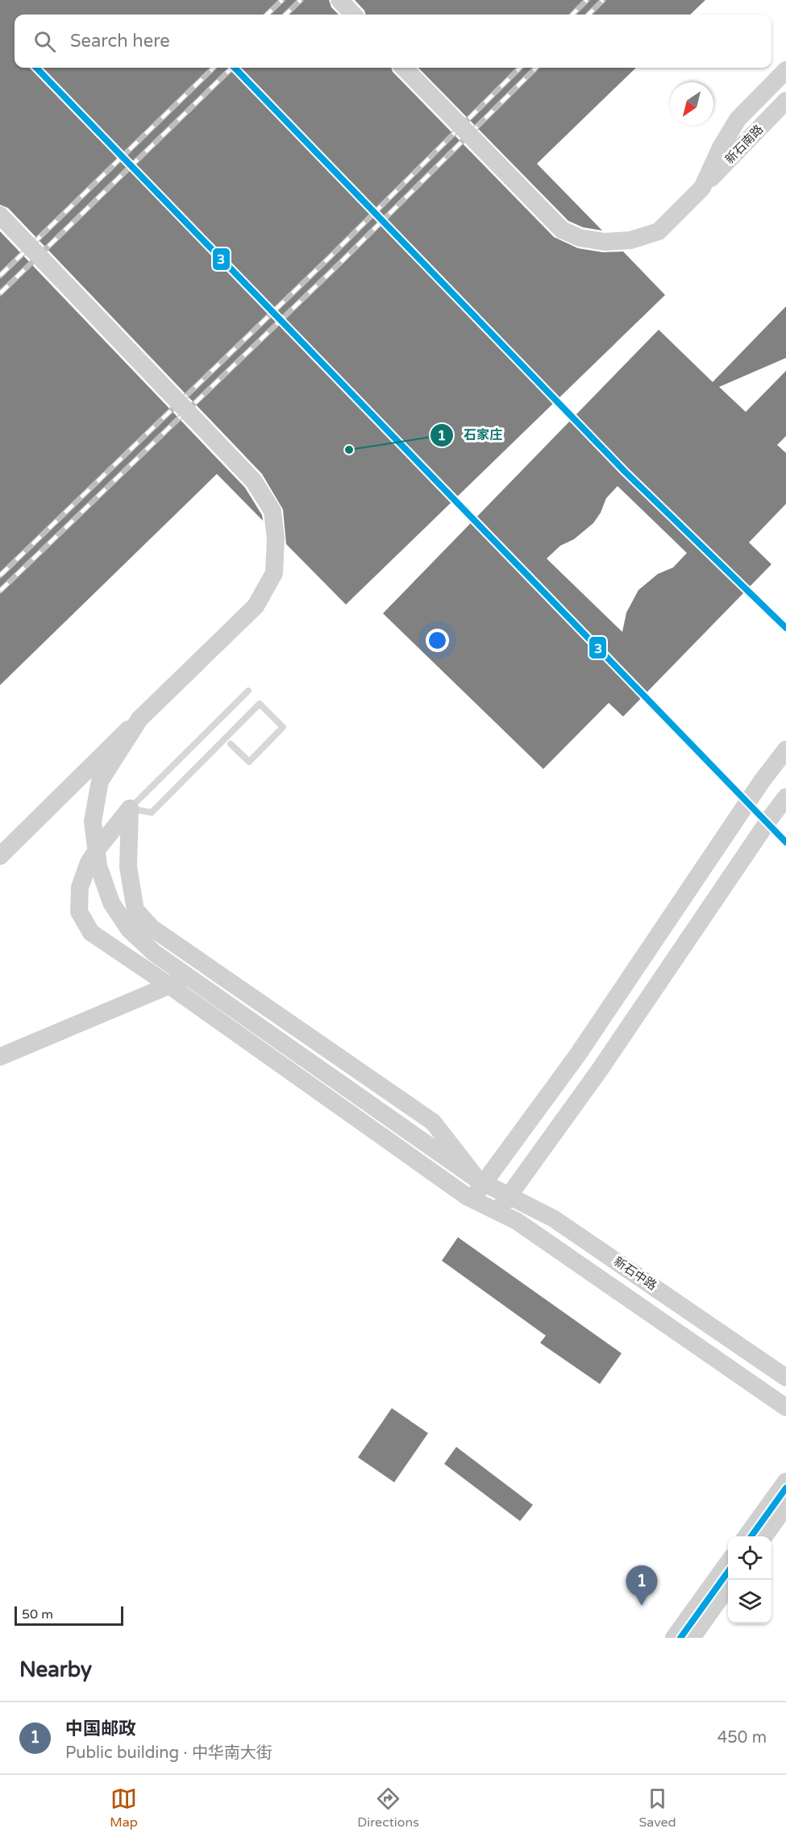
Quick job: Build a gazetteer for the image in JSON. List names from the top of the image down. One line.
{"streets":{"main road":["新石南路","新石中路"]},"places":["石家庄"],"lines":["transit line 3"],"scale_bar":"50 m","north":"bottom left","page":{"search":"Search here","pins":"1","scale":"50 m","heading":"Nearby","list":[{"mark":"1","name":"中国邮政","note":"Public building · 中华南大街","value":"450 m"}],"nav":["Map","Directions","Saved"]}}
